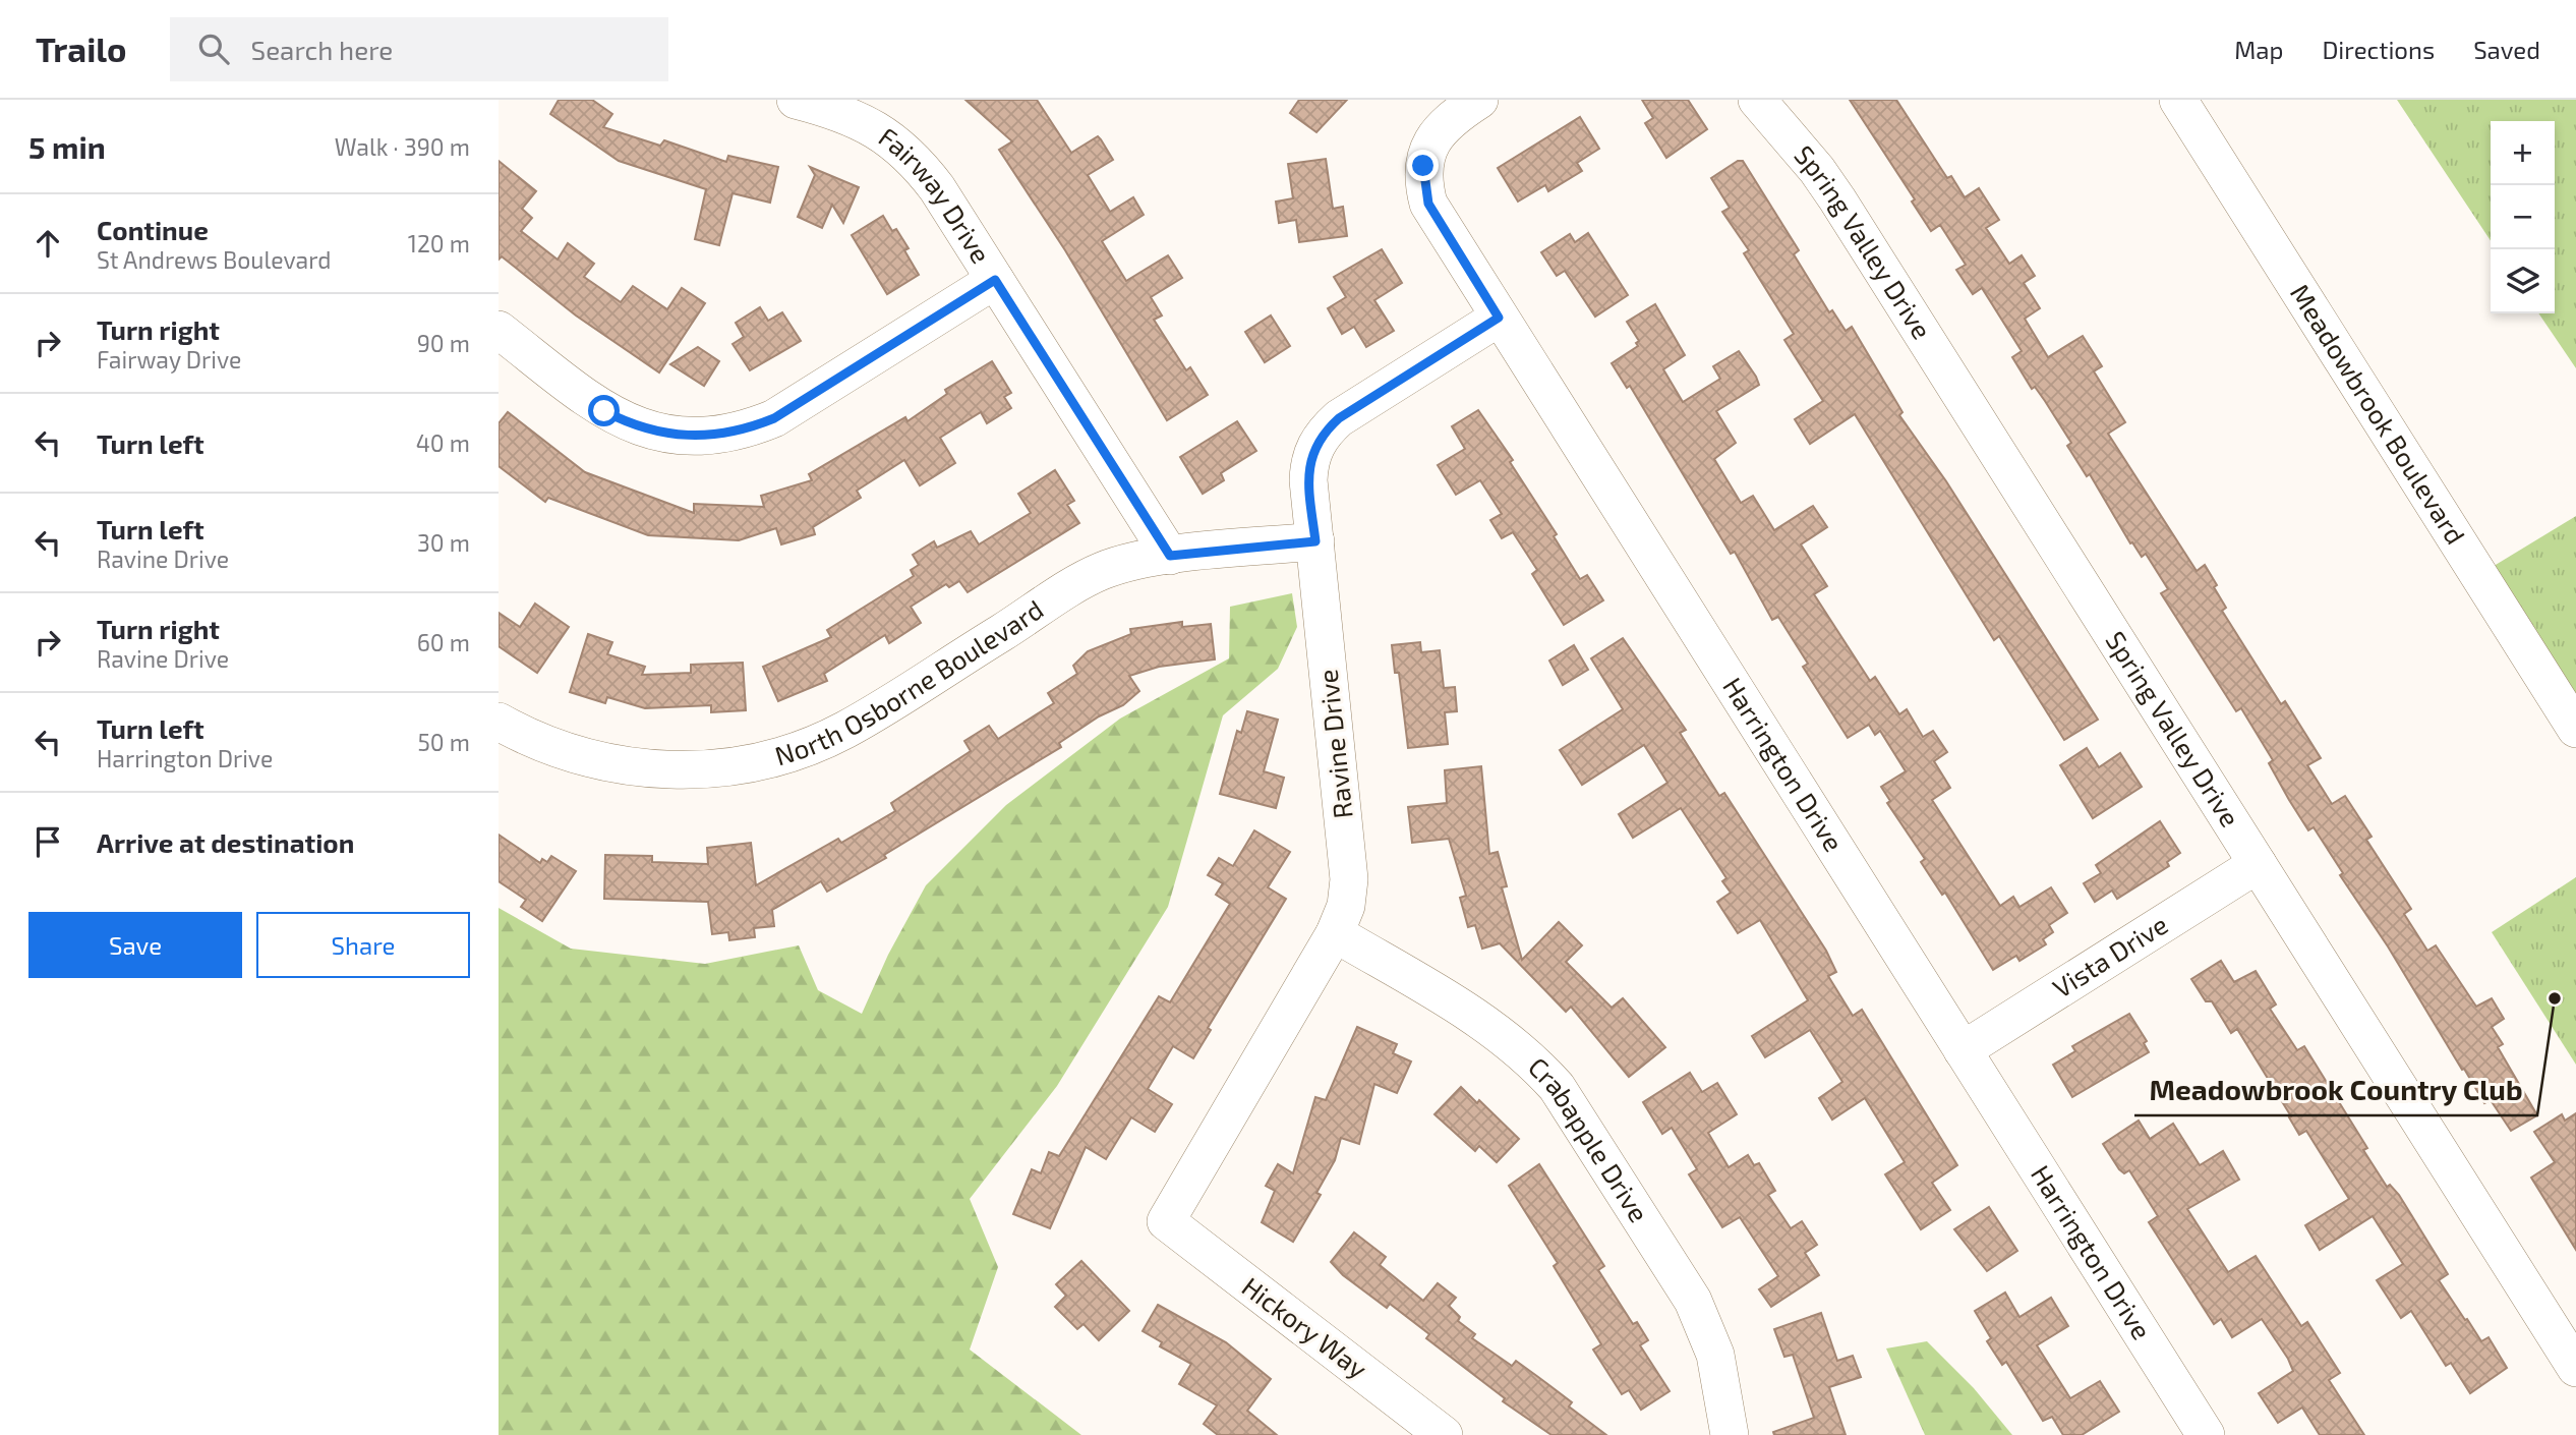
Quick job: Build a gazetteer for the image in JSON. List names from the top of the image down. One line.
{"streets":{"street":["Fairway Drive","Spring Valley Drive","Meadowbrook Boulevard","North Osborne Boulevard","Ravine Drive","Harrington Drive","Vista Drive","Crabapple Drive","Hickory Way"]},"crossings":[["Fairway Drive","North Osborne Boulevard"],["Spring Valley Drive","Vista Drive"],["North Osborne Boulevard","Ravine Drive"],["Ravine Drive","Harrington Drive"],["Ravine Drive","Crabapple Drive"],["Ravine Drive","Hickory Way"],["Harrington Drive","Vista Drive"]],"places":["Meadowbrook Country Club"],"page":{"header":"Trailo","search":"Search here","nav":["Map","Directions","Saved"],"heading":["5 min","Walk · 390 m"],"map_buttons":["+","−"],"list":[["Continue","St Andrews Boulevard","120 m"],["Turn right","Fairway Drive","90 m"],["Turn left","40 m"],["Turn left","Ravine Drive","30 m"],["Turn right","Ravine Drive","60 m"],["Turn left","Harrington Drive","50 m"],"Arrive at destination"],"buttons":["Save","Share"]}}
